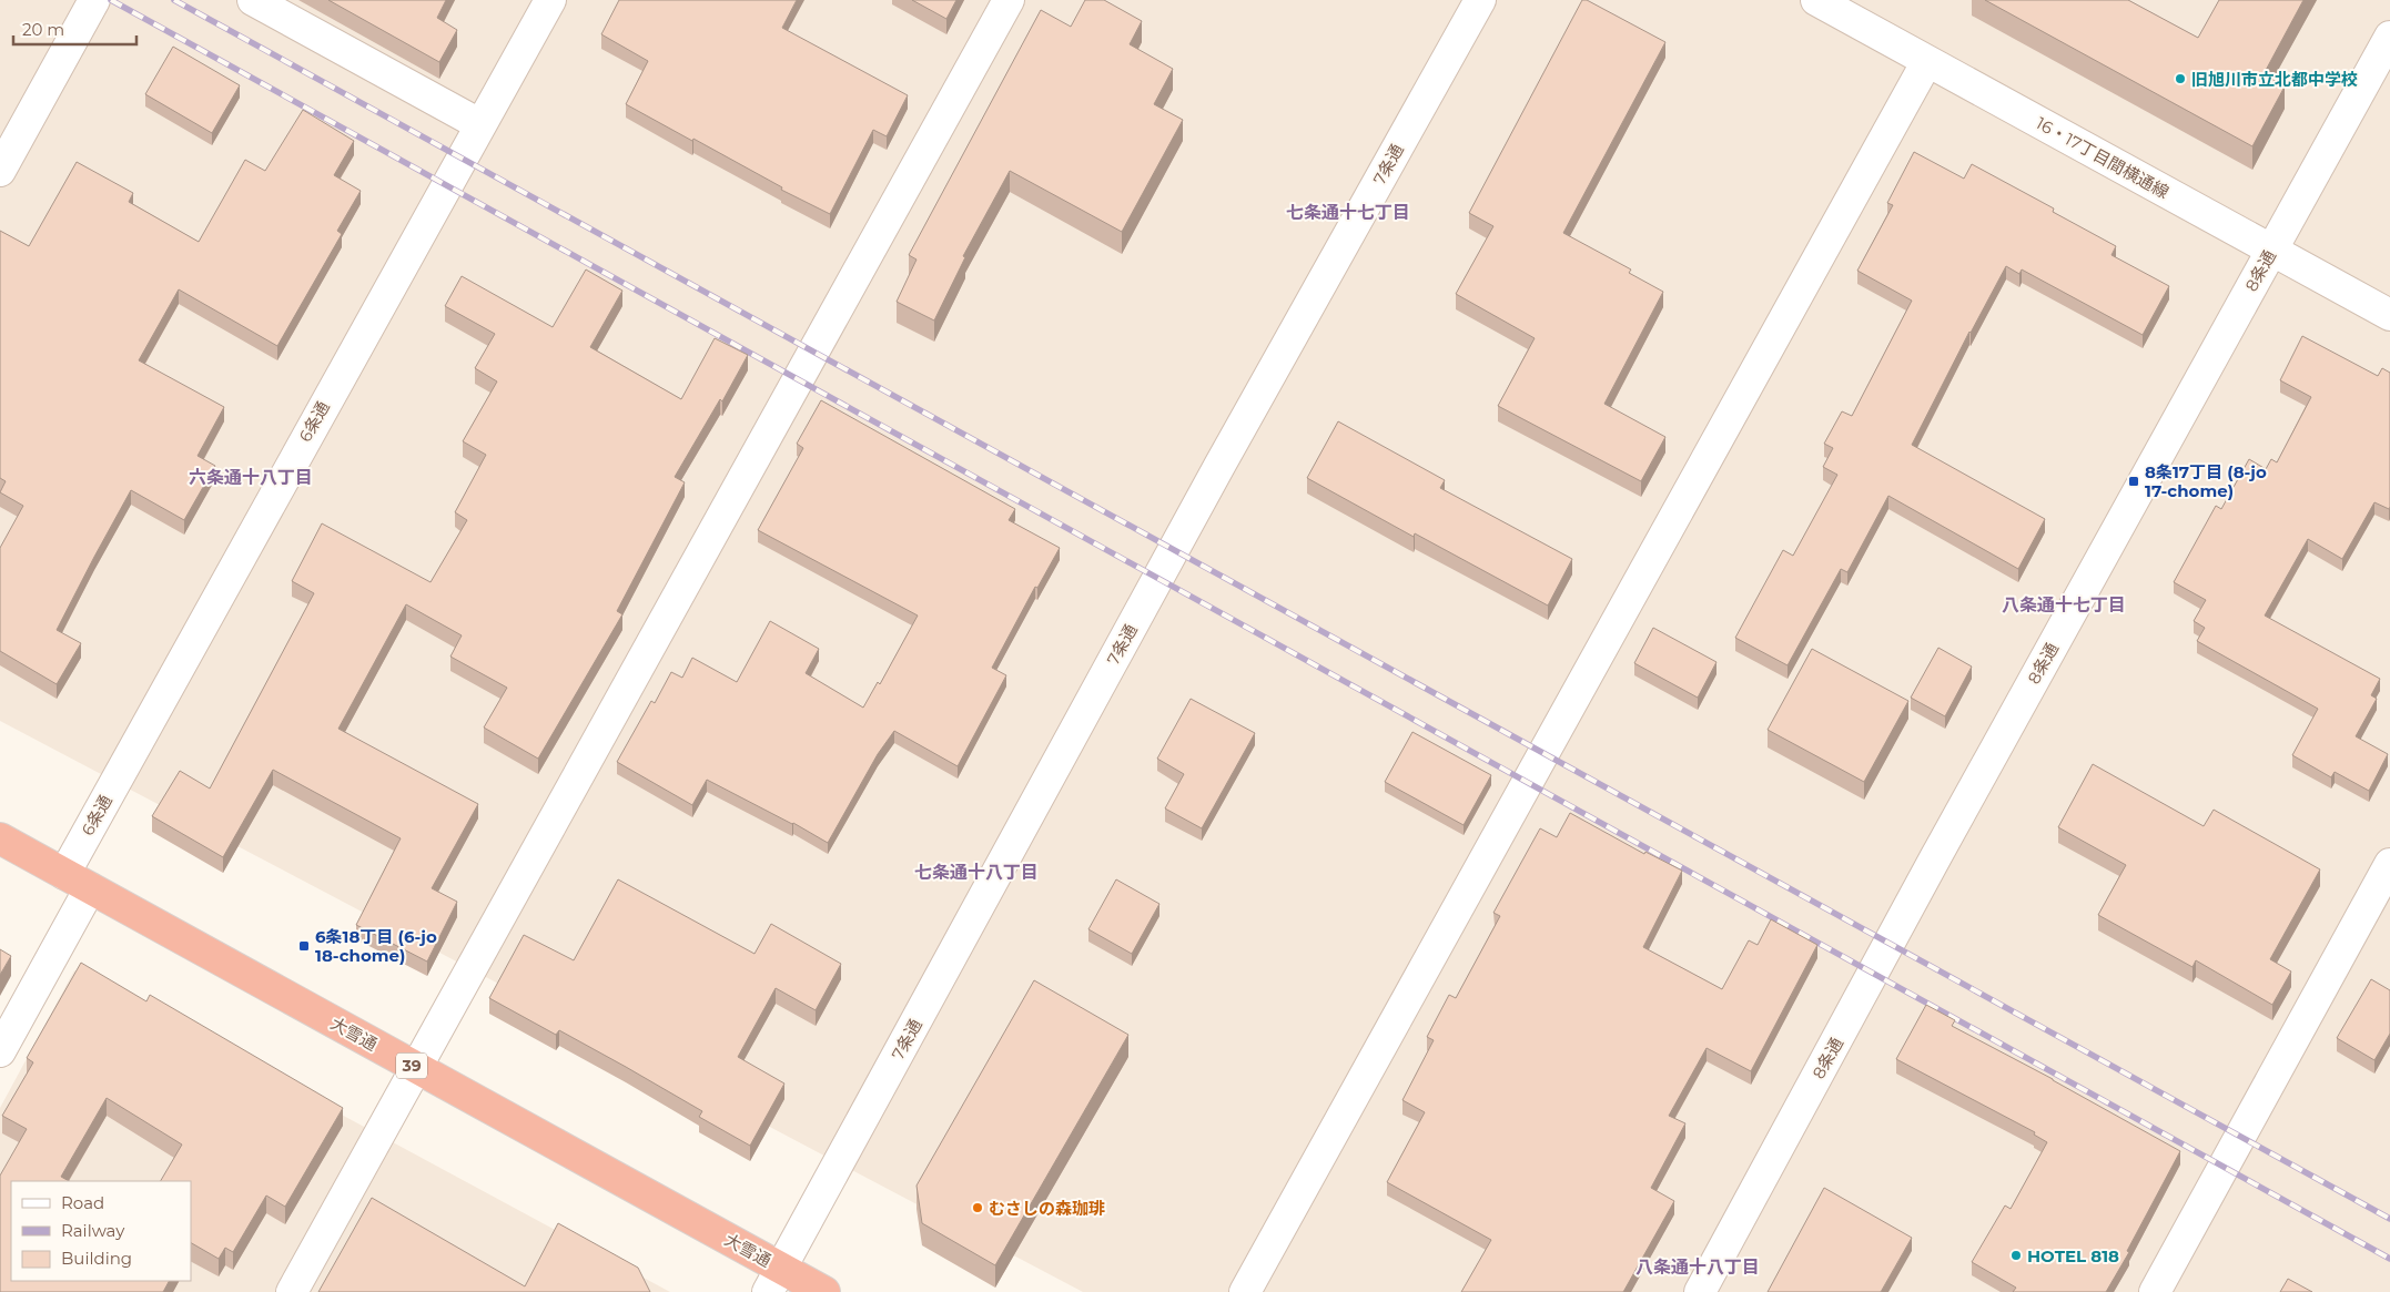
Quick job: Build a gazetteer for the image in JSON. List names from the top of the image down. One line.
{"streets":{"highway":["大雪通","39"],"street":["16・17丁目間横通線","7条通","8条通","6条通"]},"crossings":[["16・17丁目間横通線","8条通"],["7条通","大雪通"],["6条通","大雪通"]],"districts":["七条通十七丁目","六条通十八丁目","八条通十七丁目","七条通十八丁目","八条通十八丁目"],"places":{"other":["旧旭川市立北都中学校","むさしの森珈琲","HOTEL 818"],"transit":["8条17丁目 (8-jo 17-chome)","6条18丁目 (6-jo 18-chome)"]},"legend":["Road","Railway","Building"],"scale_bar":"20 m"}
